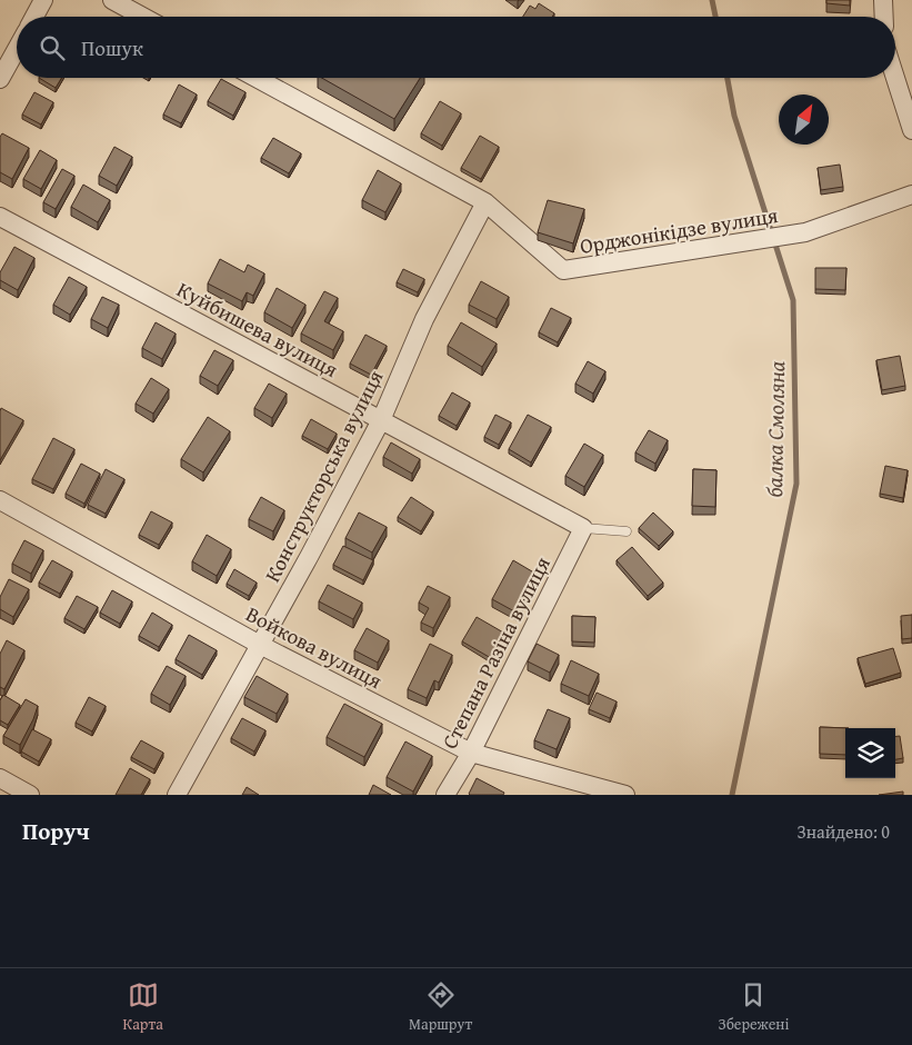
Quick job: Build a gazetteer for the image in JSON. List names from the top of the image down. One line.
{"streets":{"street":["Орджонікідзе вулиця","Куйбишева вулиця","Конструкторська вулиця","Войкова вулиця","Степана Разіна вулиця"]},"crossings":[["Орджонікідзе вулиця","Конструкторська вулиця"],["Куйбишева вулиця","Конструкторська вулиця"],["Куйбишева вулиця","Степана Разіна вулиця"],["Конструкторська вулиця","Войкова вулиця"],["Войкова вулиця","Степана Разіна вулиця"]],"water":["балка Смоляна"],"north":"top right","page":{"search":"Пошук","heading":["Поруч","Знайдено: 0"],"nav":["Карта","Маршрут","Збережені"]}}
